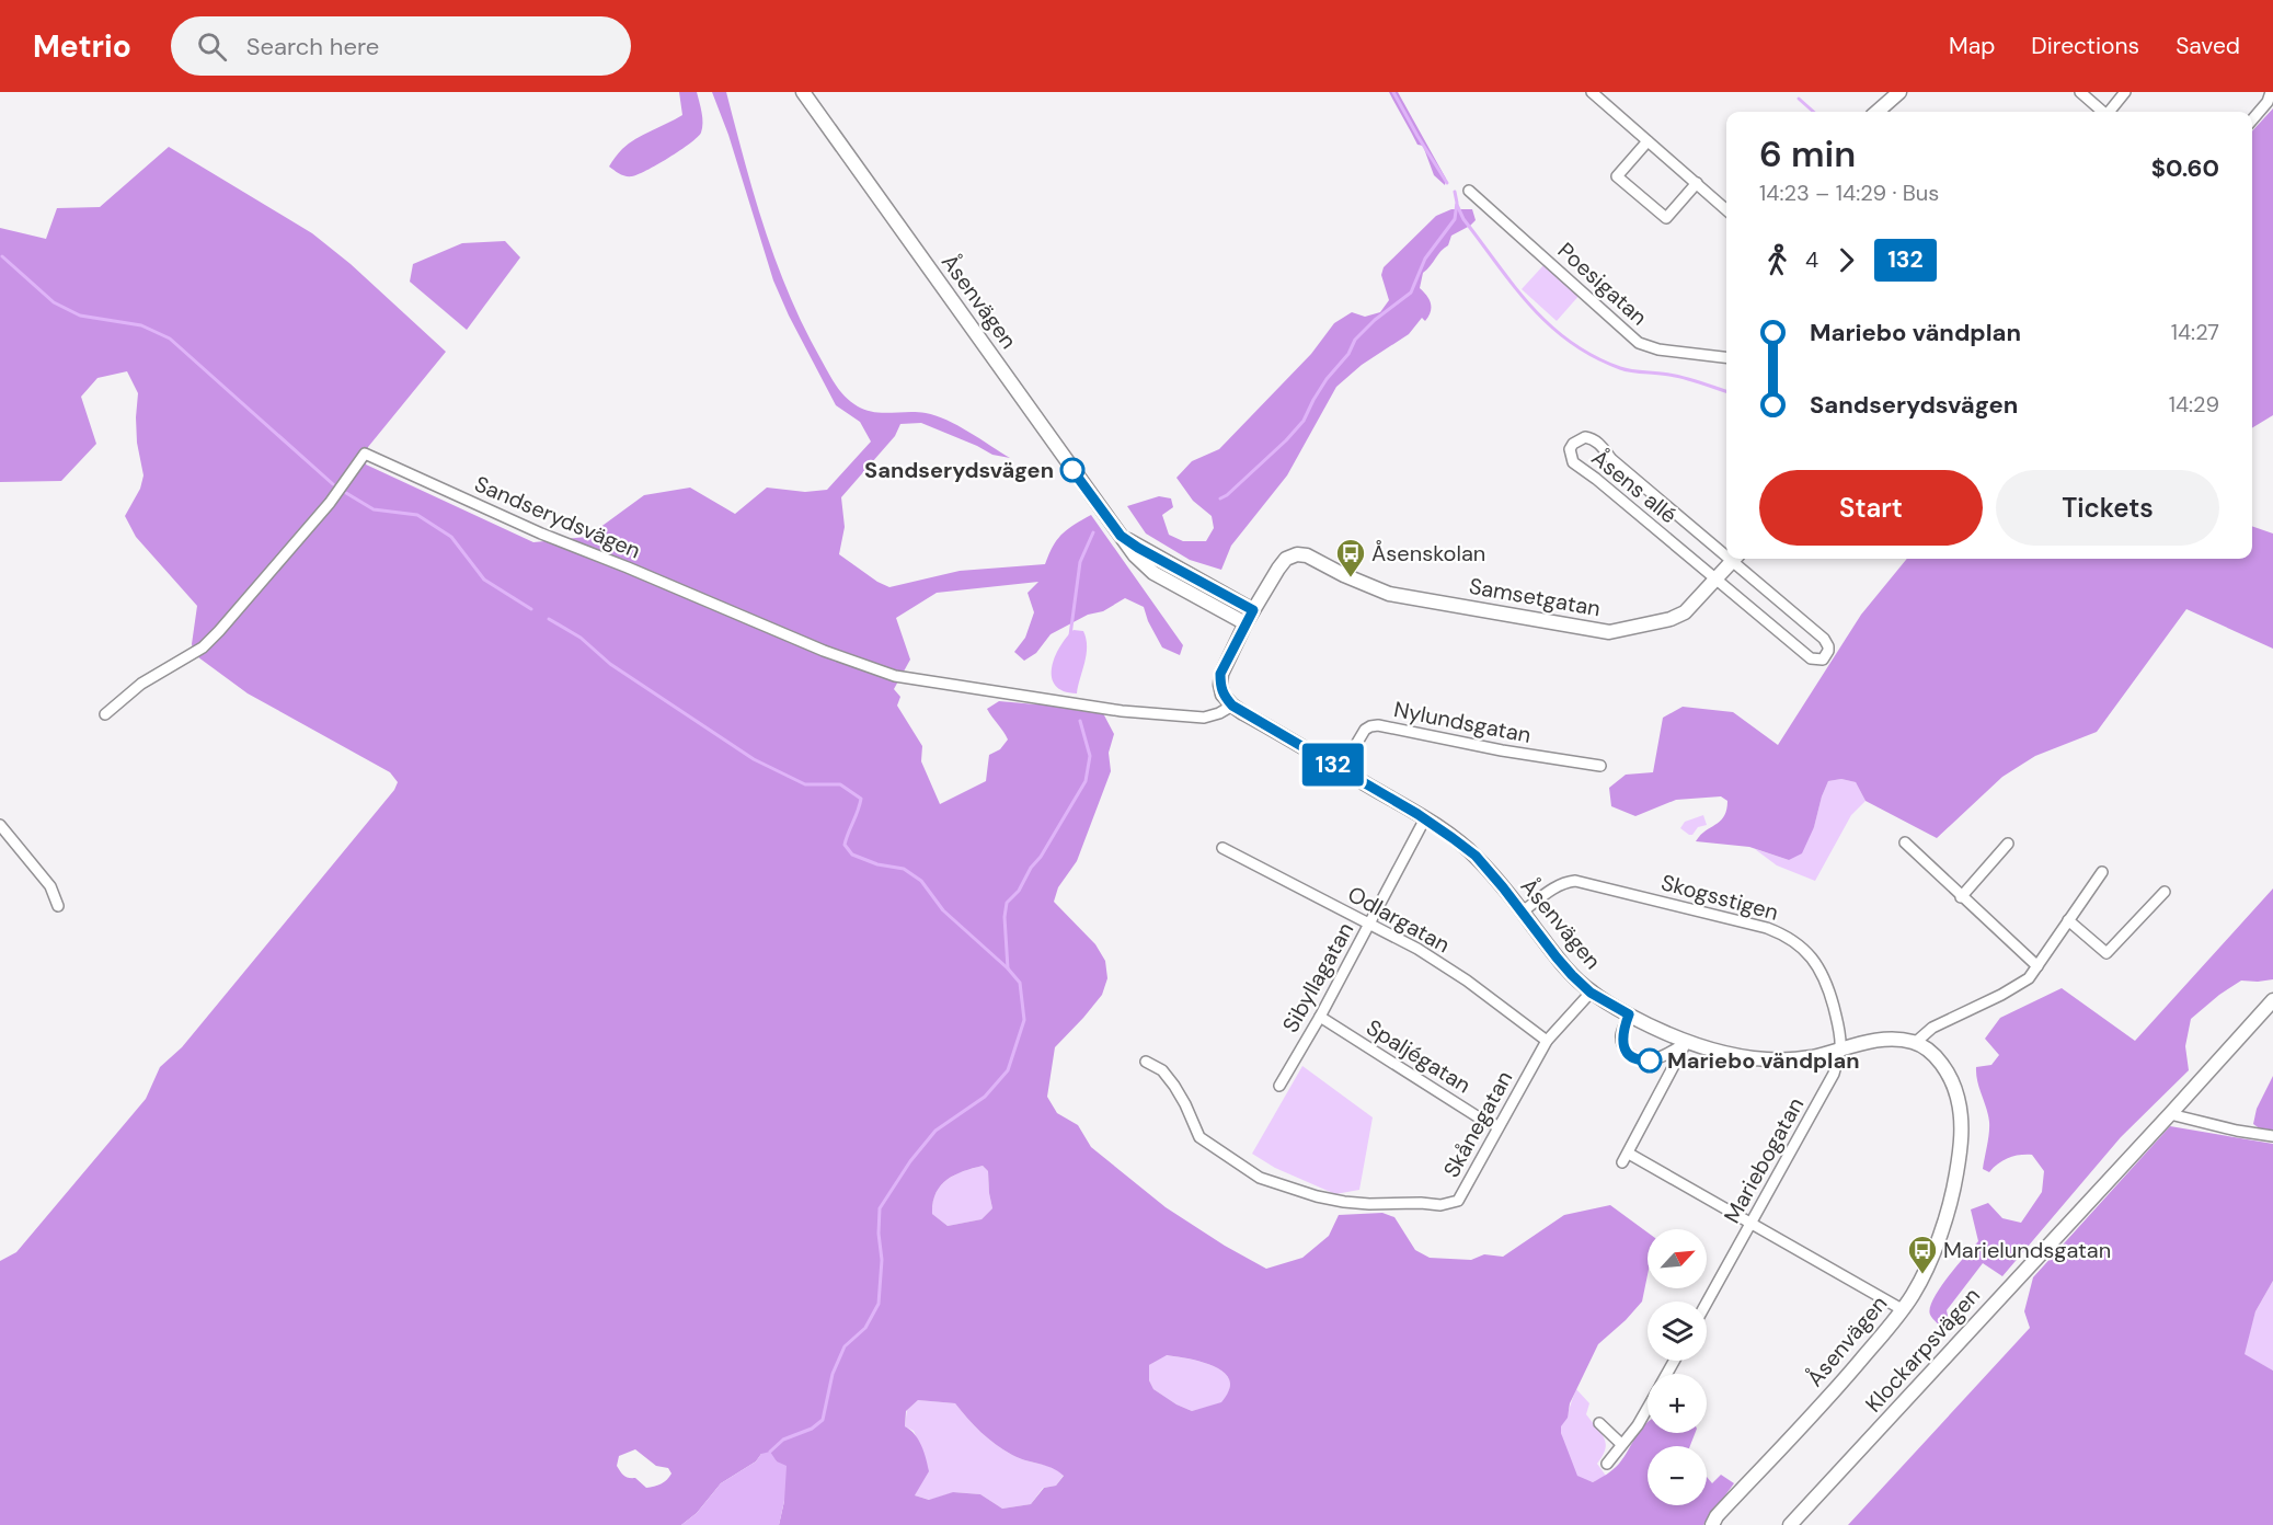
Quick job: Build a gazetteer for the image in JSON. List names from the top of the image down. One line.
{"streets":{"street":["Poesigatan","Åsenvägen","Åsens allé","Sandserydsvägen","Samsetgatan","Nylundsgatan","Skogsstigen","Odlargatan","Sibyllagatan","Spaljégatan","Skånegatan","Mariebogatan","Klockarpsvägen"]},"crossings":[["Åsenvägen","Sandserydsvägen"],["Åsenvägen","Samsetgatan"],["Åsenvägen","Nylundsgatan"],["Åsenvägen","Skogsstigen"],["Åsenvägen","Sibyllagatan"],["Åsenvägen","Skånegatan"],["Åsenvägen","Mariebogatan"],["Åsens allé","Samsetgatan"],["Skogsstigen","Mariebogatan"],["Odlargatan","Sibyllagatan"],["Odlargatan","Skånegatan"],["Sibyllagatan","Spaljégatan"],["Spaljégatan","Skånegatan"]],"places":{"other":["Sandserydsvägen","Mariebo vändplan"],"bus stop":["Åsenskolan","Marielundsgatan"]},"lines":["bus line 132"],"north":"top right","page":{"header":"Metrio","search":"Search here","nav":["Map","Directions","Saved"],"on_map":"132","heading":["6 min","14:23 – 14:29 · Bus","$0.60"],"legs":["4","132"],"list":[{"name":"Mariebo vändplan","value":"14:27"},{"name":"Sandserydsvägen","value":"14:29"}],"buttons":["Start","Tickets"],"map_buttons":["+","−"]}}
